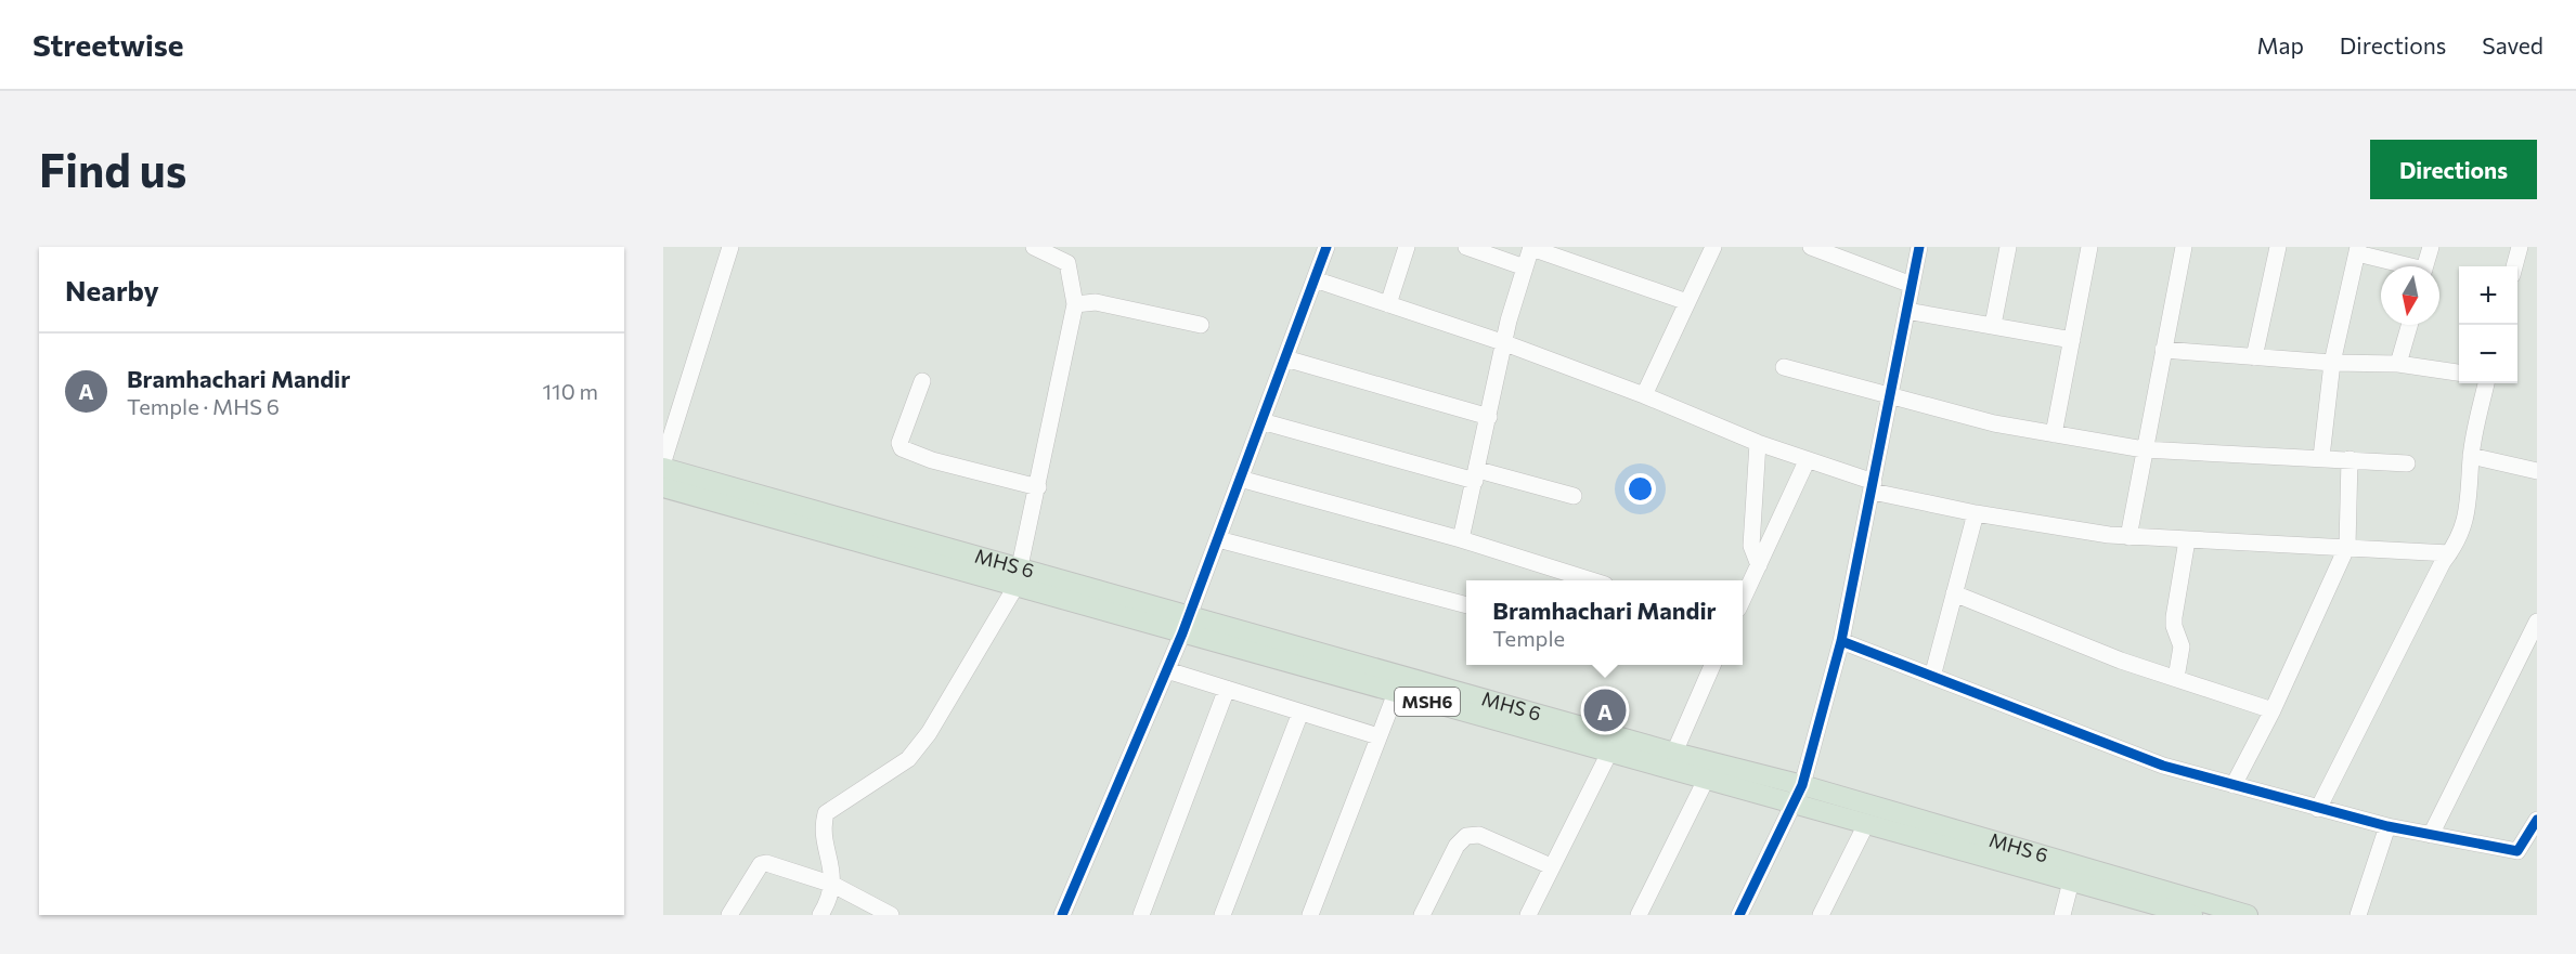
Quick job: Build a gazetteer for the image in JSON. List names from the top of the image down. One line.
{"streets":{"main road":["MHS 6","MSH6"]},"crossings":[["MHS 6","MSH6"]],"north":"bottom","page":{"header":"Streetwise","nav":["Map","Directions","Saved"],"buttons":"Directions","title":"Find us","heading":"Nearby","map_buttons":["+","−"],"list":[{"mark":"A","name":"Bramhachari Mandir","note":"Temple · MHS 6","value":"110 m"}],"popup":["Bramhachari Mandir","Temple"],"pins":"A"}}
